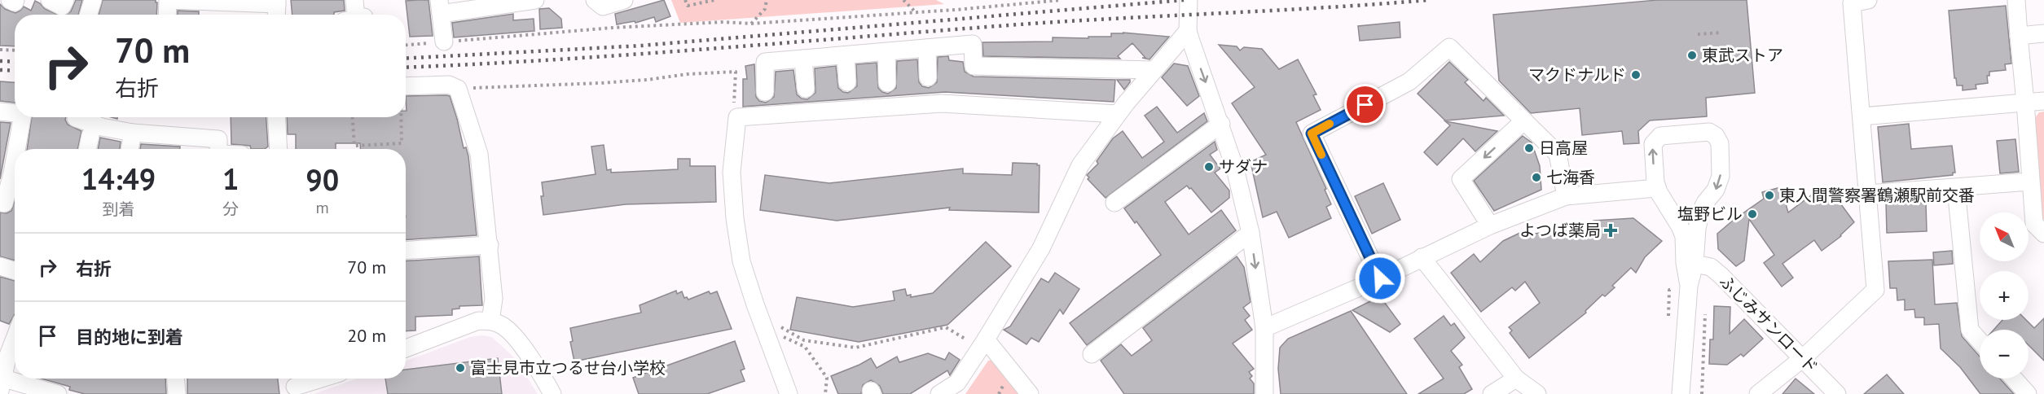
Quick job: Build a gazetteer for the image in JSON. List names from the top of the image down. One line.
{"streets":{"street":["ふじみサンロード"]},"places":{"other":["東武ストア","マクドナルド","日高屋","サダナ","七海香","東入間警察署鶴瀬駅前交番","塩野ビル","富士見市立つるせ台小学校"],"health":["よつば薬局"]},"north":"top left","page":{"turn":["70 m","右折"],"eta":["14:49","到着","1","分","90","m"],"map_buttons":["+","−"],"list":[{"name":"右折","value":"70 m"},{"name":"目的地に到着","value":"20 m"}]}}
